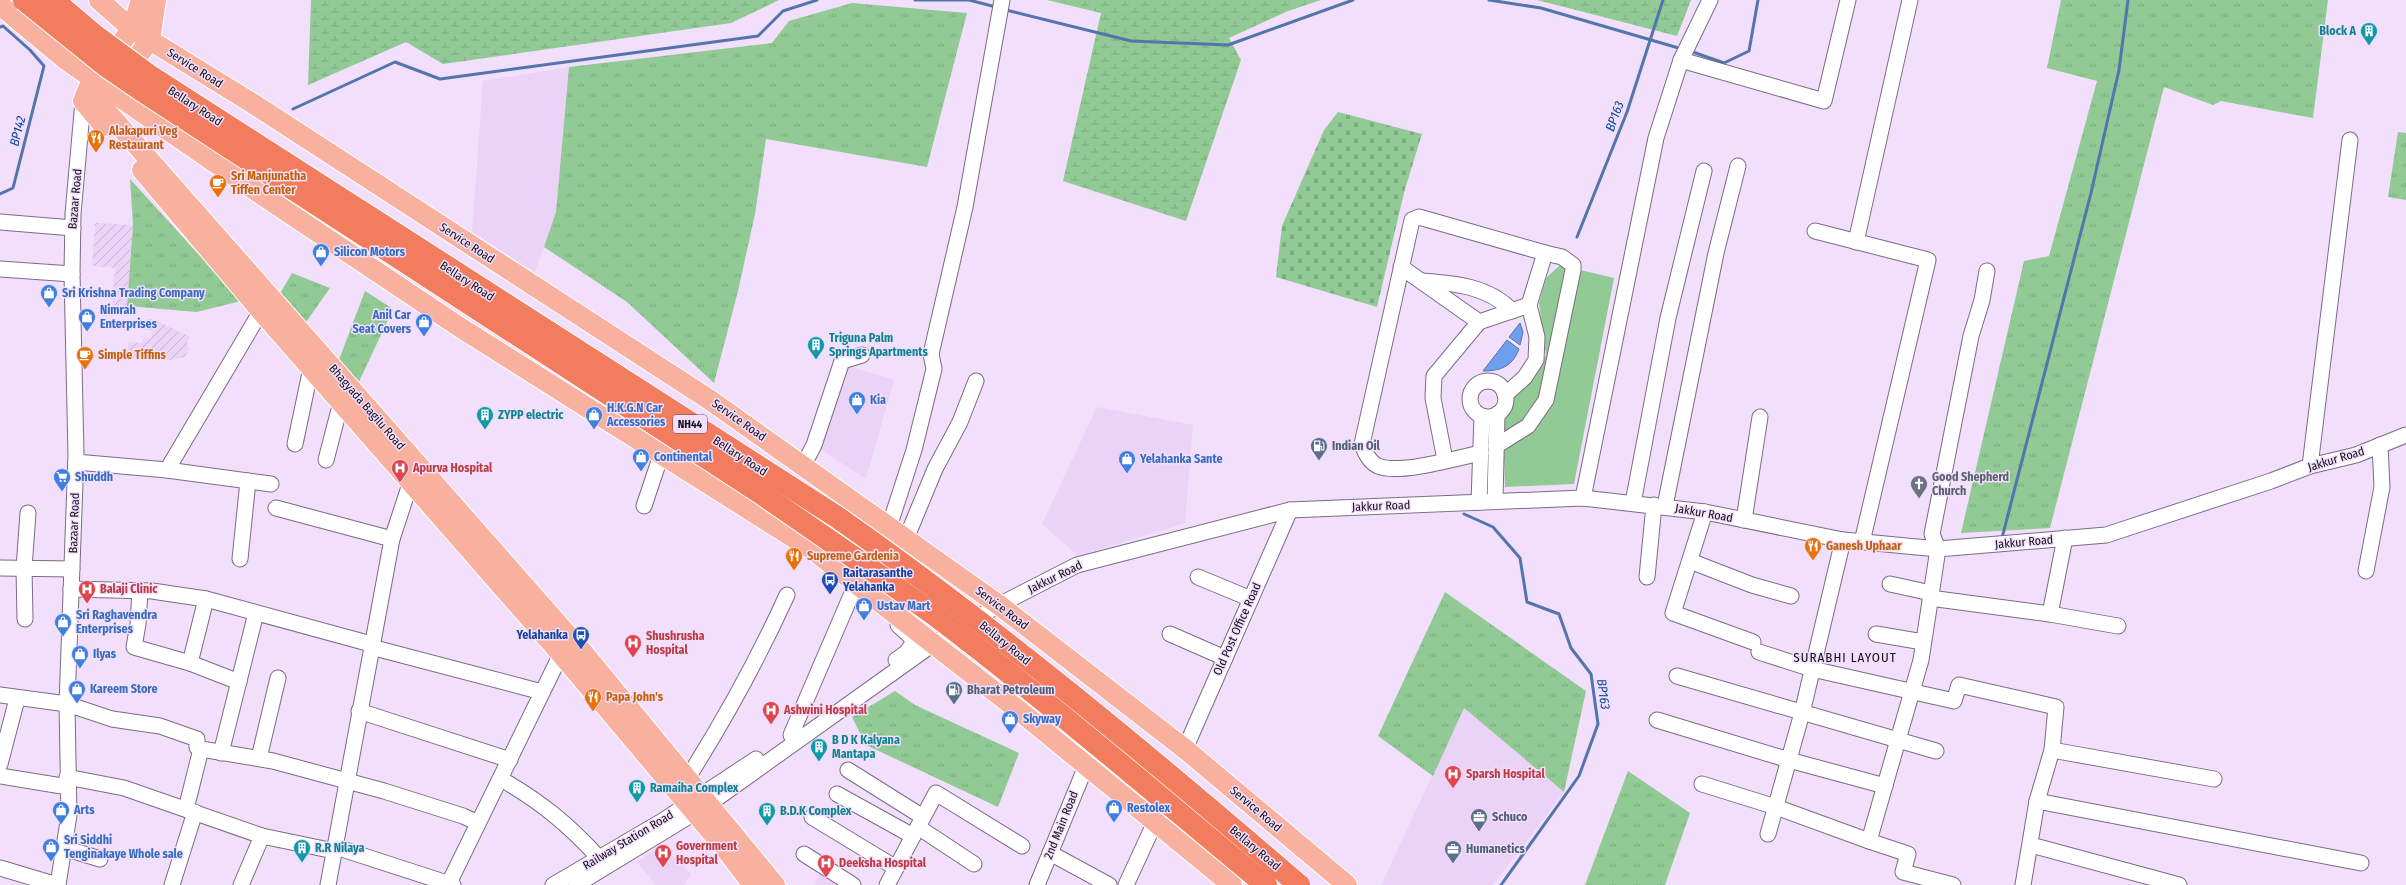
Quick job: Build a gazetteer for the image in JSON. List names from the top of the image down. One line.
{"streets":{"highway":["Bellary Road","NH44"],"main road":["Service Road","Bhagyada Bagilu Road"],"street":["Bazaar Road","Jakkur Road","Old Post Office Road","2nd Main Road","Railway Station Road"]},"crossings":[["Service Road","Jakkur Road"],["Service Road","Old Post Office Road"],["Bazaar Road","Bhagyada Bagilu Road"],["Bhagyada Bagilu Road","Jakkur Road"],["Bhagyada Bagilu Road","Railway Station Road"],["Jakkur Road","Old Post Office Road"],["Jakkur Road","Railway Station Road"]],"districts":["SURABHI LAYOUT"],"water":["BP163","BP142"],"places":{"building":["Block A","Triguna Palm Springs Apartments","ZYPP electric","B D K Kalyana Mantapa","Ramaiha Complex","B.D.K Complex","R.R Nilaya"],"restaurant":["Alakapuri Veg Restaurant","Ganesh Uphaar","Supreme Gardenia","Papa John's"],"cafe":["Sri Manjunatha Tiffen Center","Simple Tiffins"],"shop":["Silicon Motors","Sri Krishna Trading Company","Nimrah Enterprises","Anil Car Seat Covers","Kia","H.K.G.N Car Accessories","Continental","Yelahanka Sante","Ustav Mart","Sri Raghavendra Enterprises","Ilyas","Kareem Store","Skyway","Restolex","Arts","Sri Siddhi Tenginakaye Whole sale"],"fuel station":["Indian Oil","Bharat Petroleum"],"hospital":["Apurva Hospital","Balaji Clinic","Shushrusha Hospital","Ashwini Hospital","Sparsh Hospital","Government Hospital","Deeksha Hospital"],"supermarket":["Shuddh"],"church":["Good Shepherd Church"],"bus stop":["Raitarasanthe Yelahanka","Yelahanka"],"office":["Schuco","Humanetics"]}}
